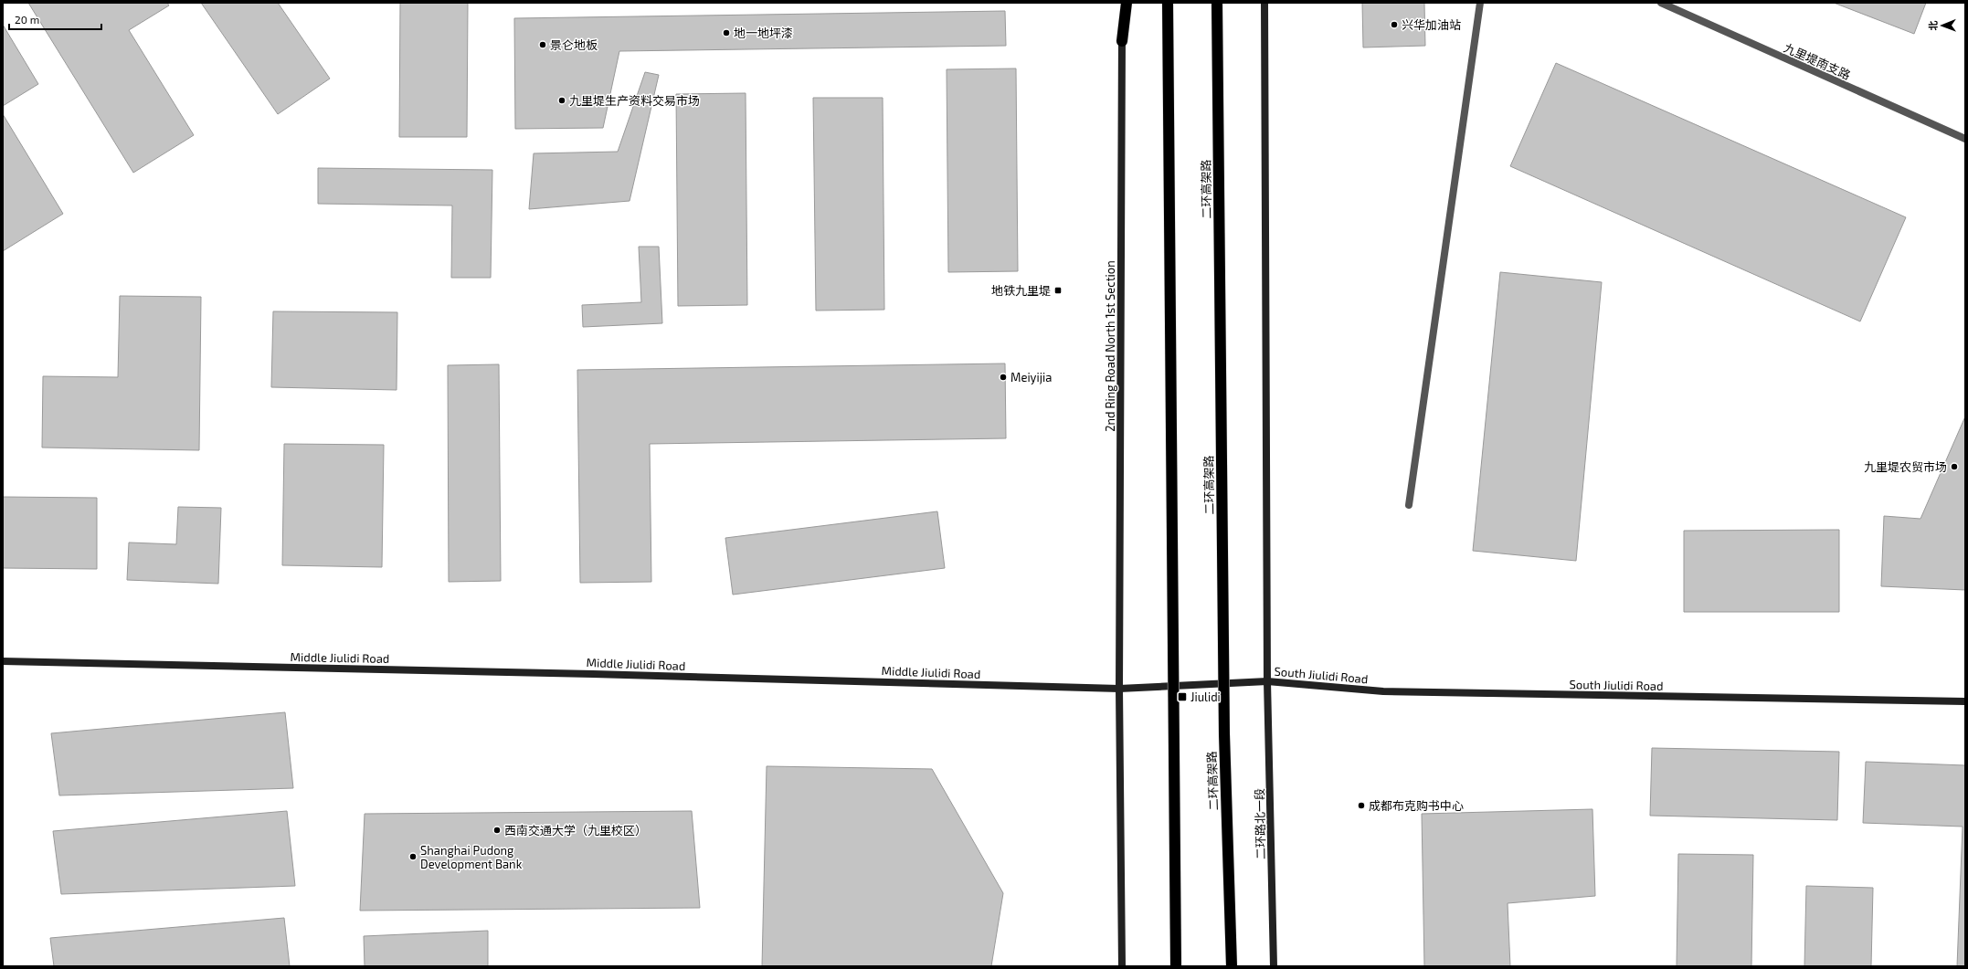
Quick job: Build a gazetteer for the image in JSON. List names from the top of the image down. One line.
{"streets":{"highway":["二环高架路"],"street":["九里堤南支路","2nd Ring Road North 1st Section","Middle Jiulidi Road","South Jiulidi Road","二环路北一段"]},"crossings":[["2nd Ring Road North 1st Section","Middle Jiulidi Road"],["Middle Jiulidi Road","South Jiulidi Road"],["Middle Jiulidi Road","二环路北一段"],["South Jiulidi Road","二环路北一段"]],"places":{"other":["兴华加油站","地一地坪漆","景仑地板","九里堤生产资料交易市场","Meiyijia","九里堤农贸市场","成都布克购书中心","西南交通大学（九里校区）","Shanghai Pudong Development Bank"],"transit":["地铁九里堤","Jiulidi"]},"scale_bar":"20 m","north":"left"}
